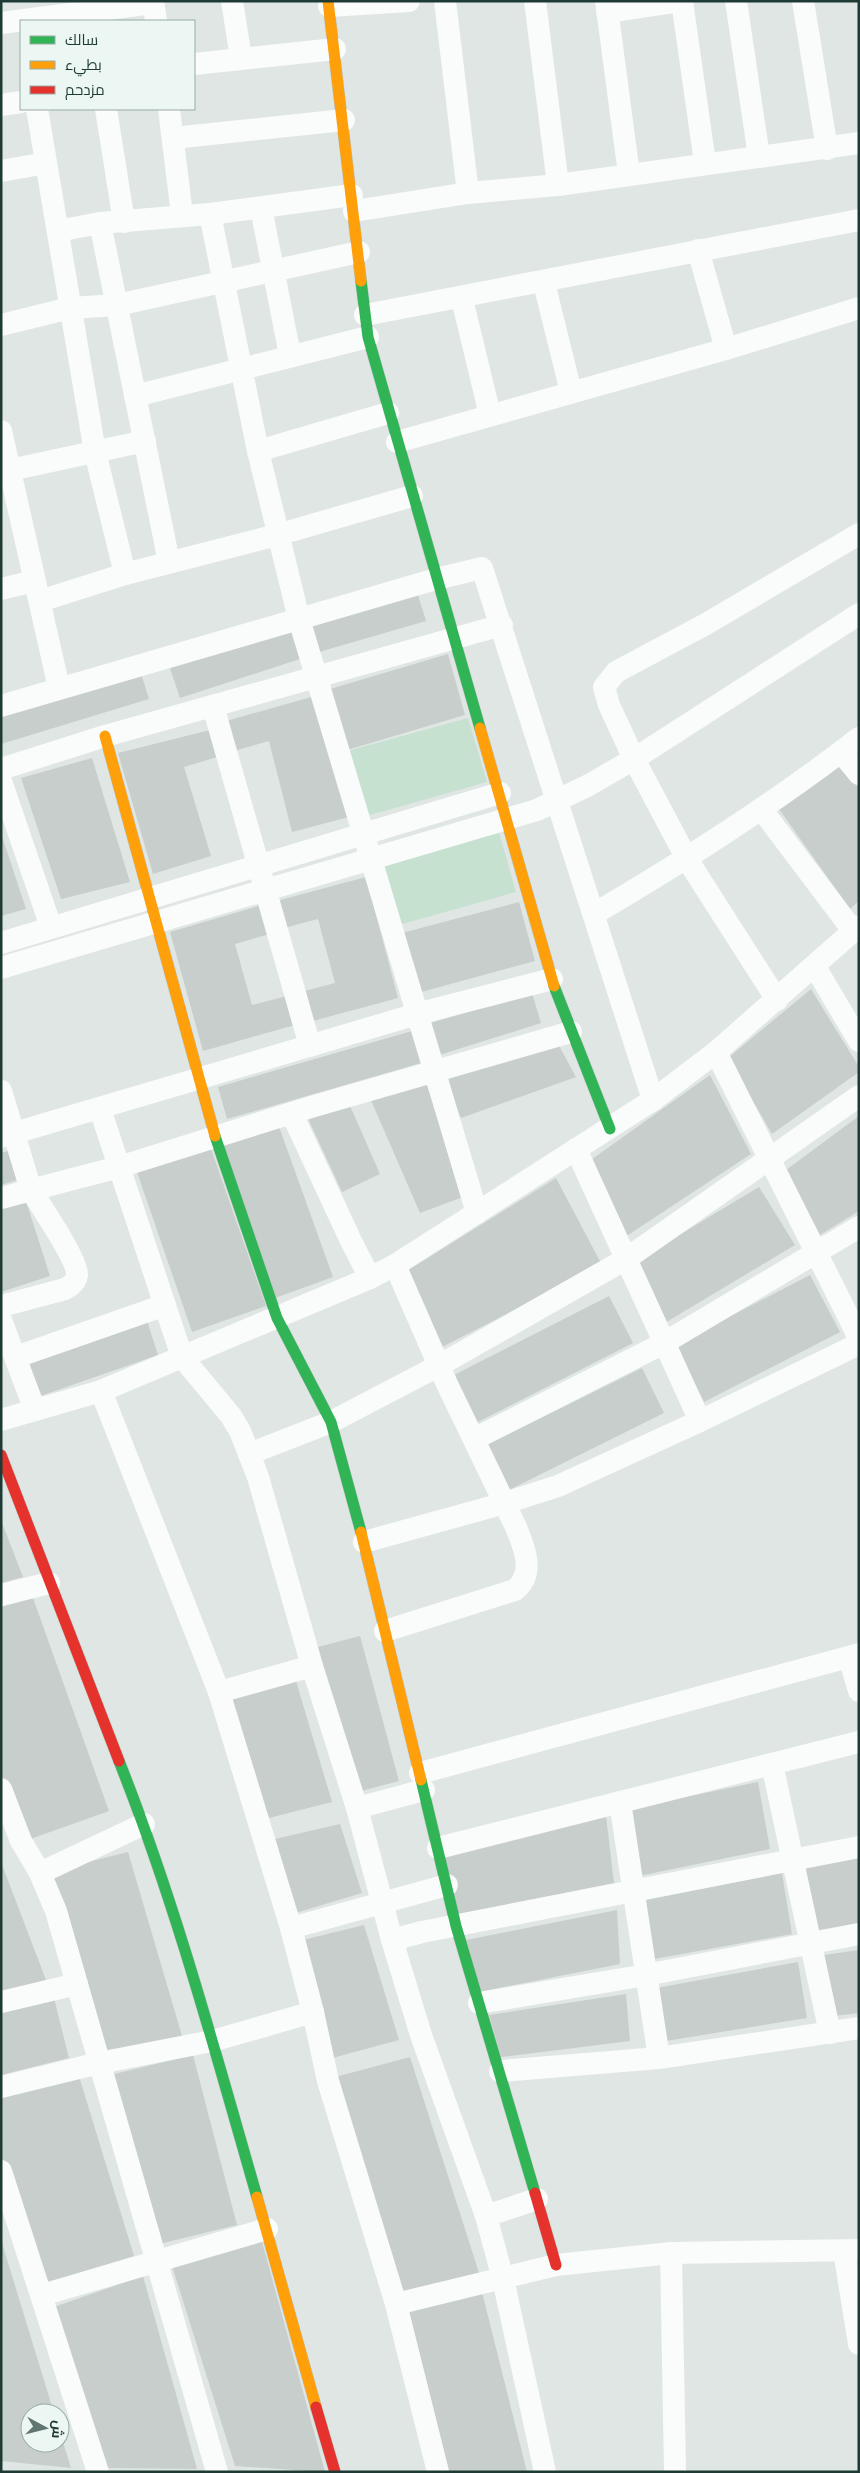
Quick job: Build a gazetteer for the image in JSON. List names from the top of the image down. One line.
{"legend":["سالك","بطيء","مزدحم"],"north":"right"}
